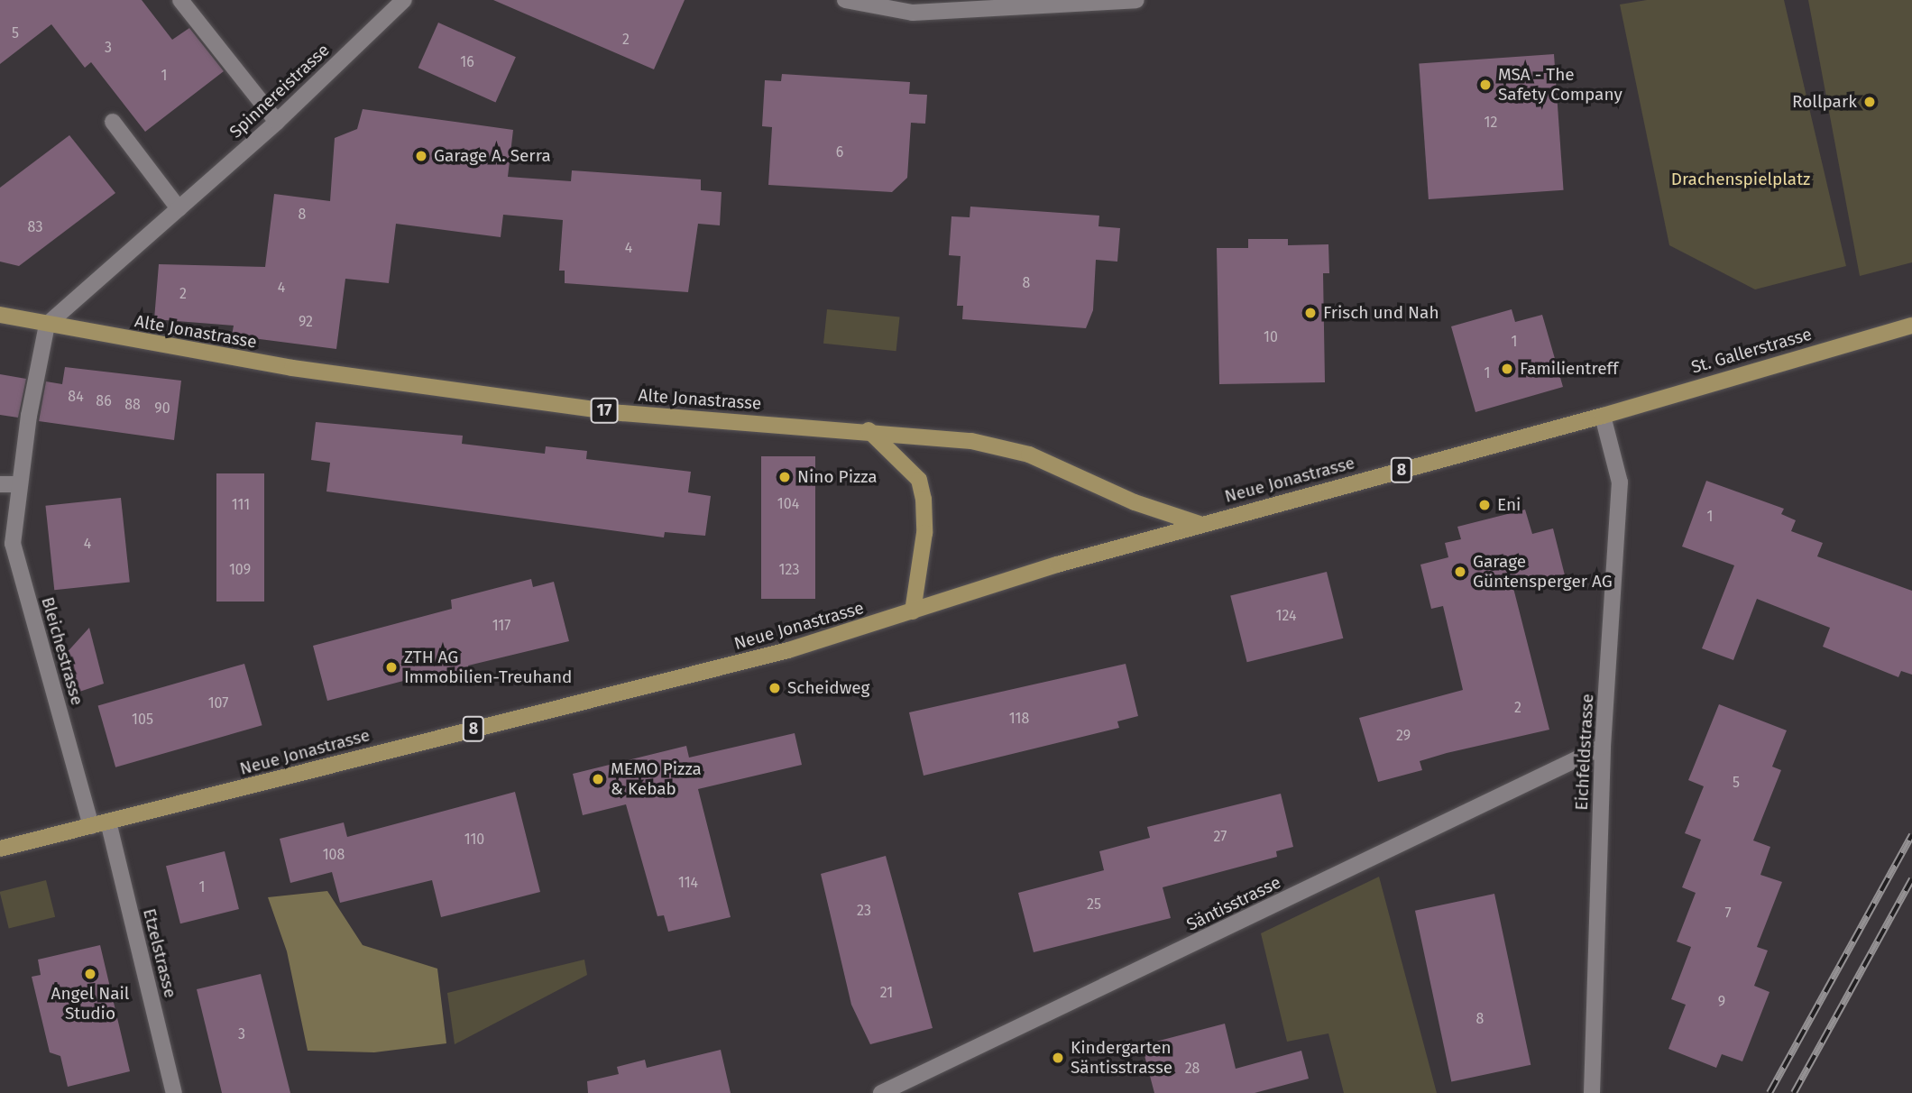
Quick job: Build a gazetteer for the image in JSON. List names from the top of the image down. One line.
{"streets":{"main road":["Alte Jonastrasse","St. Gallerstrasse","17","8","Neue Jonastrasse"],"street":["Spinnereistrasse","Bleichestrasse","Eichfeldstrasse","Säntisstrasse","Etzelstrasse"]},"crossings":[["Spinnereistrasse","Alte Jonastrasse"],["Spinnereistrasse","Bleichestrasse"],["Alte Jonastrasse","Neue Jonastrasse"],["Alte Jonastrasse","Bleichestrasse"],["St. Gallerstrasse","Neue Jonastrasse"],["St. Gallerstrasse","Eichfeldstrasse"],["Neue Jonastrasse","Bleichestrasse"],["Neue Jonastrasse","Eichfeldstrasse"],["Neue Jonastrasse","Etzelstrasse"],["Eichfeldstrasse","Säntisstrasse"]],"parks":["Drachenspielplatz"],"places":["MSA - The Safety Company","Rollpark","Garage A. Serra","Frisch und Nah","Familientreff","Nino Pizza","Eni","Garage Güntensperger AG","ZTH AG Immobilien-Treuhand","Scheidweg","MEMO Pizza & Kebab","Angel Nail Studio","Kindergarten Säntisstrasse"],"house_numbers":["5","2","3","16","1","12","6","8","83","4","8","4","2","92","10","1","1","84","86","88","90","104","111","1","4","109","123","124","117","107","2","118","105","29","5","27","110","108","114","1","25","23","7","21","9","8","3","28"]}
